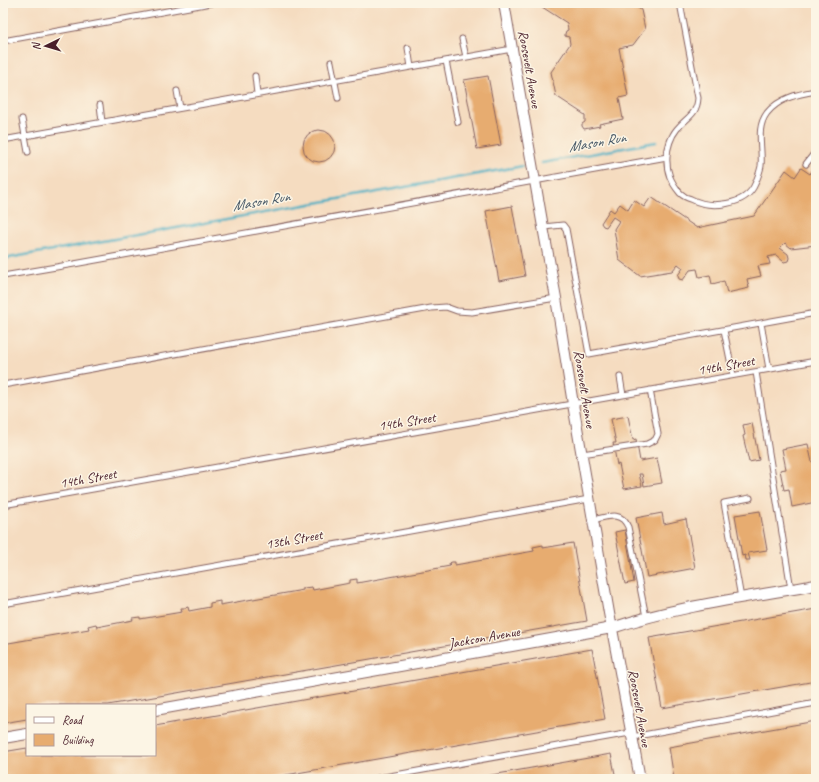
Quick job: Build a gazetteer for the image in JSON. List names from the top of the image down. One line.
{"streets":{"street":["Roosevelt Avenue","Jackson Avenue"],"lane":["14th Street","13th Street"]},"crossings":[["Roosevelt Avenue","14th Street"],["Roosevelt Avenue","13th Street"],["Roosevelt Avenue","Jackson Avenue"]],"water":["Mason Run"],"legend":["Road","Building"],"north":"left"}
